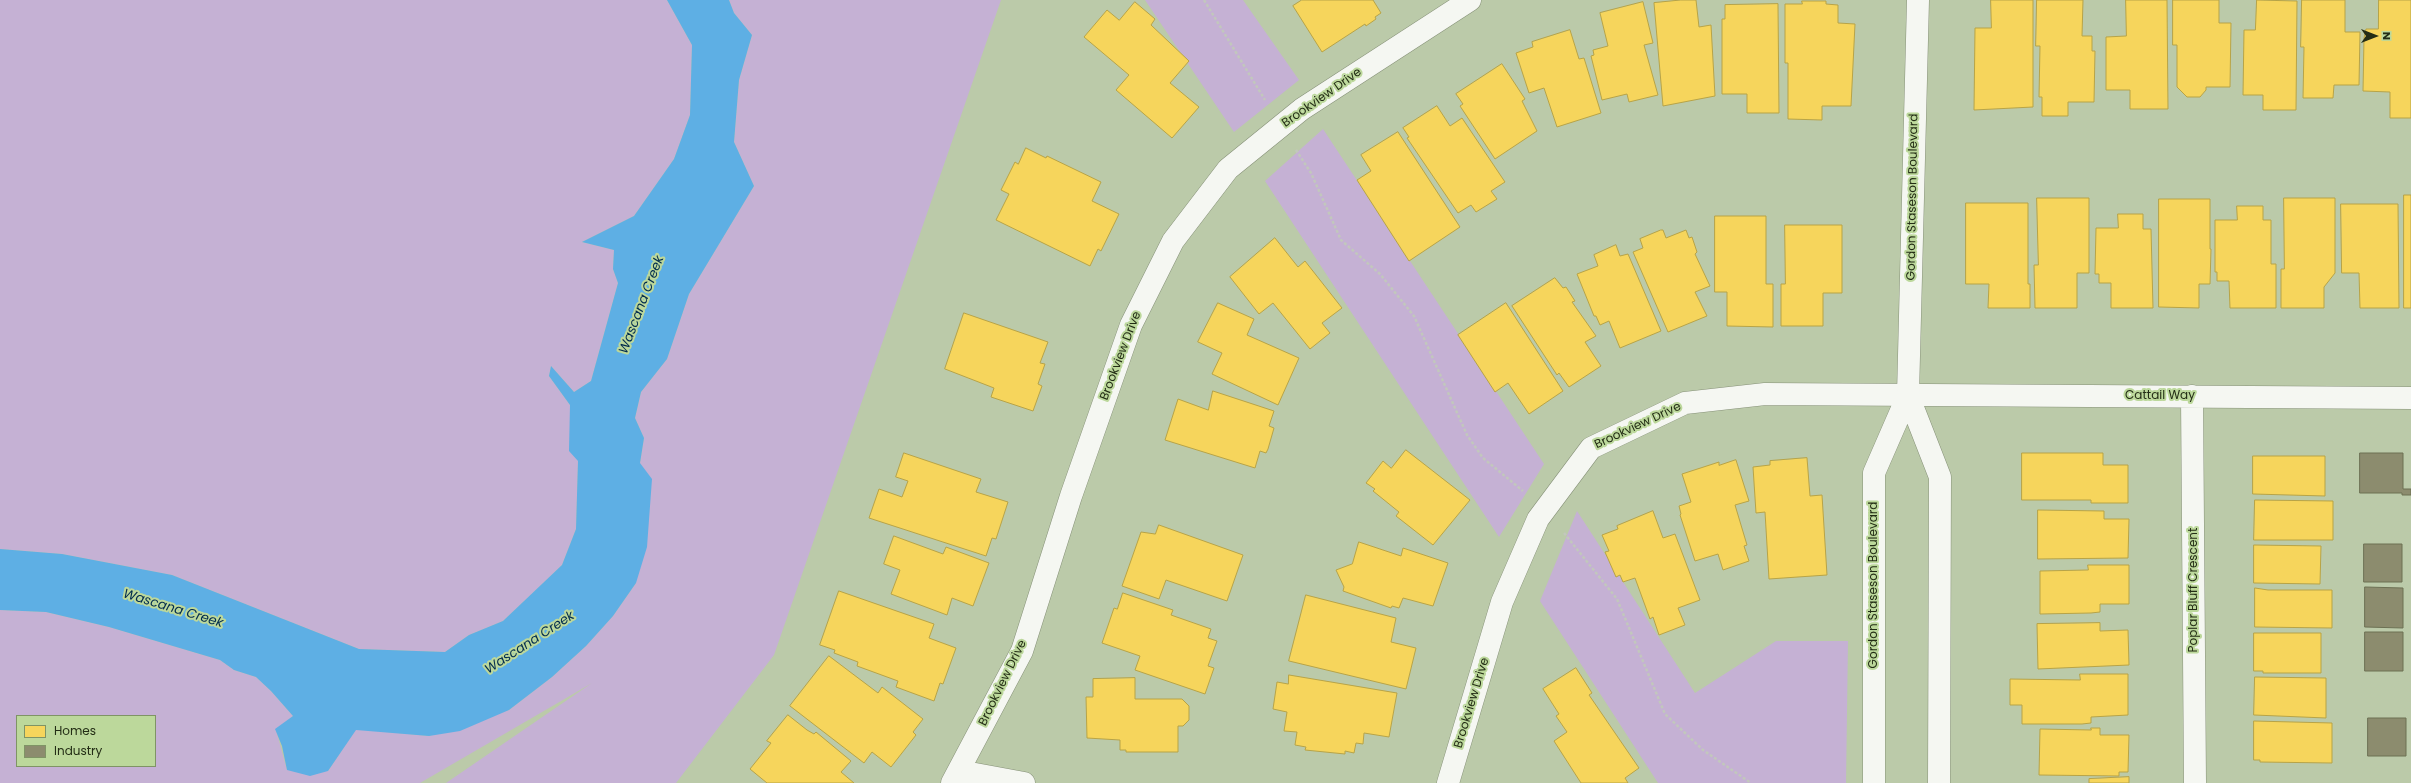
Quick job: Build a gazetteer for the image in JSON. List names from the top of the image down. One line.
{"streets":{"street":["Brookview Drive","Gordon Staseson Boulevard","Cattail Way","Poplar Bluff Crescent"]},"crossings":[["Brookview Drive","Gordon Staseson Boulevard"],["Brookview Drive","Cattail Way"],["Gordon Staseson Boulevard","Cattail Way"],["Cattail Way","Poplar Bluff Crescent"]],"water":["Wascana Creek"],"legend":["Homes","Industry"],"north":"right"}
